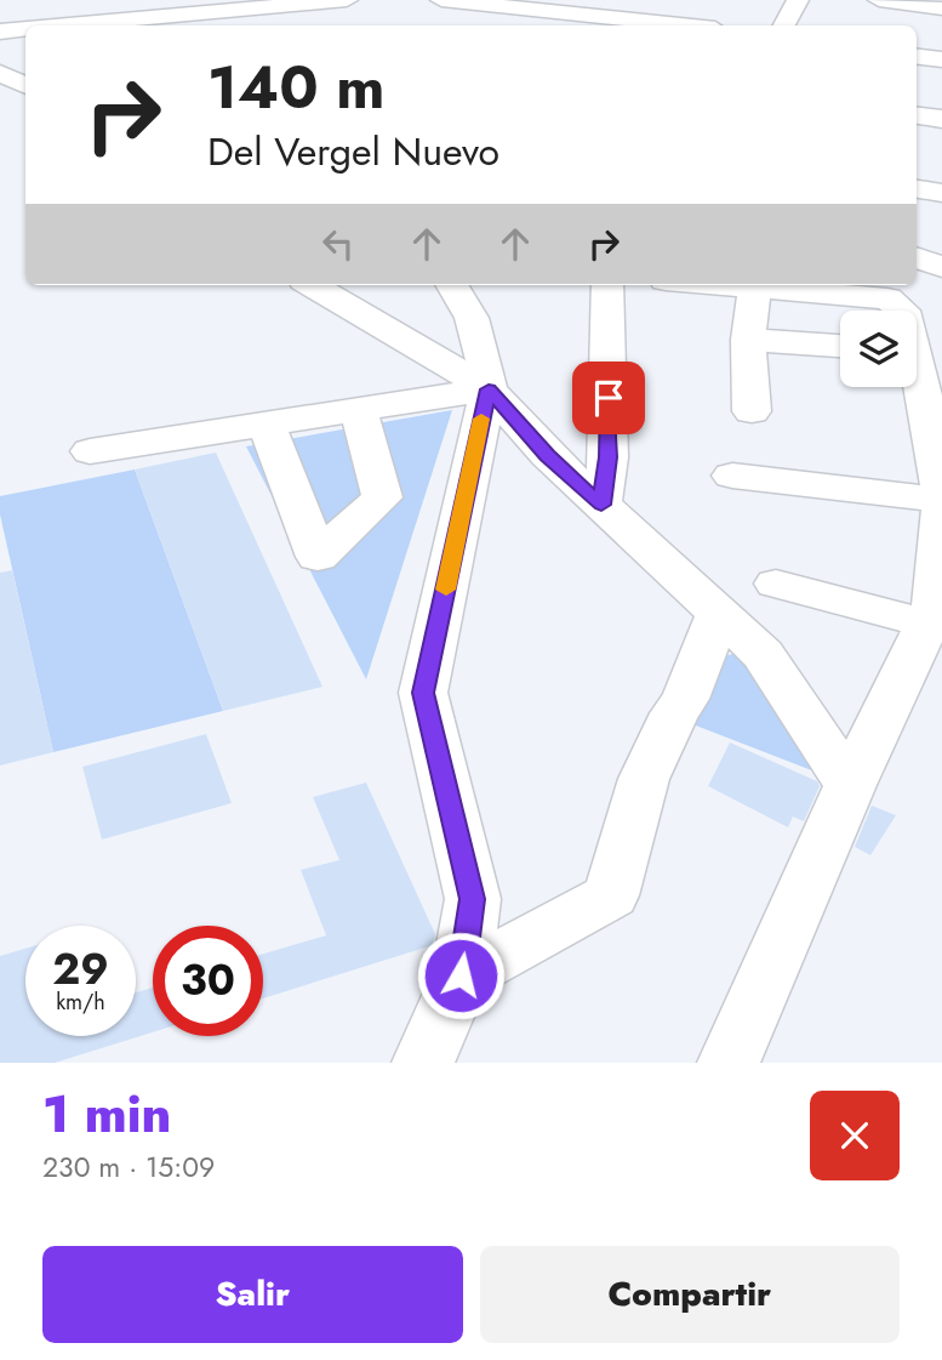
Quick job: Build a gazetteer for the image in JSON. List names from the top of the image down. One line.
{"page":{"turn":["140 m","Del Vergel Nuevo"],"speed":"29 km/h","limit":"30","heading":["1 min","230 m · 15:09"],"buttons":["Salir","Compartir"]}}
